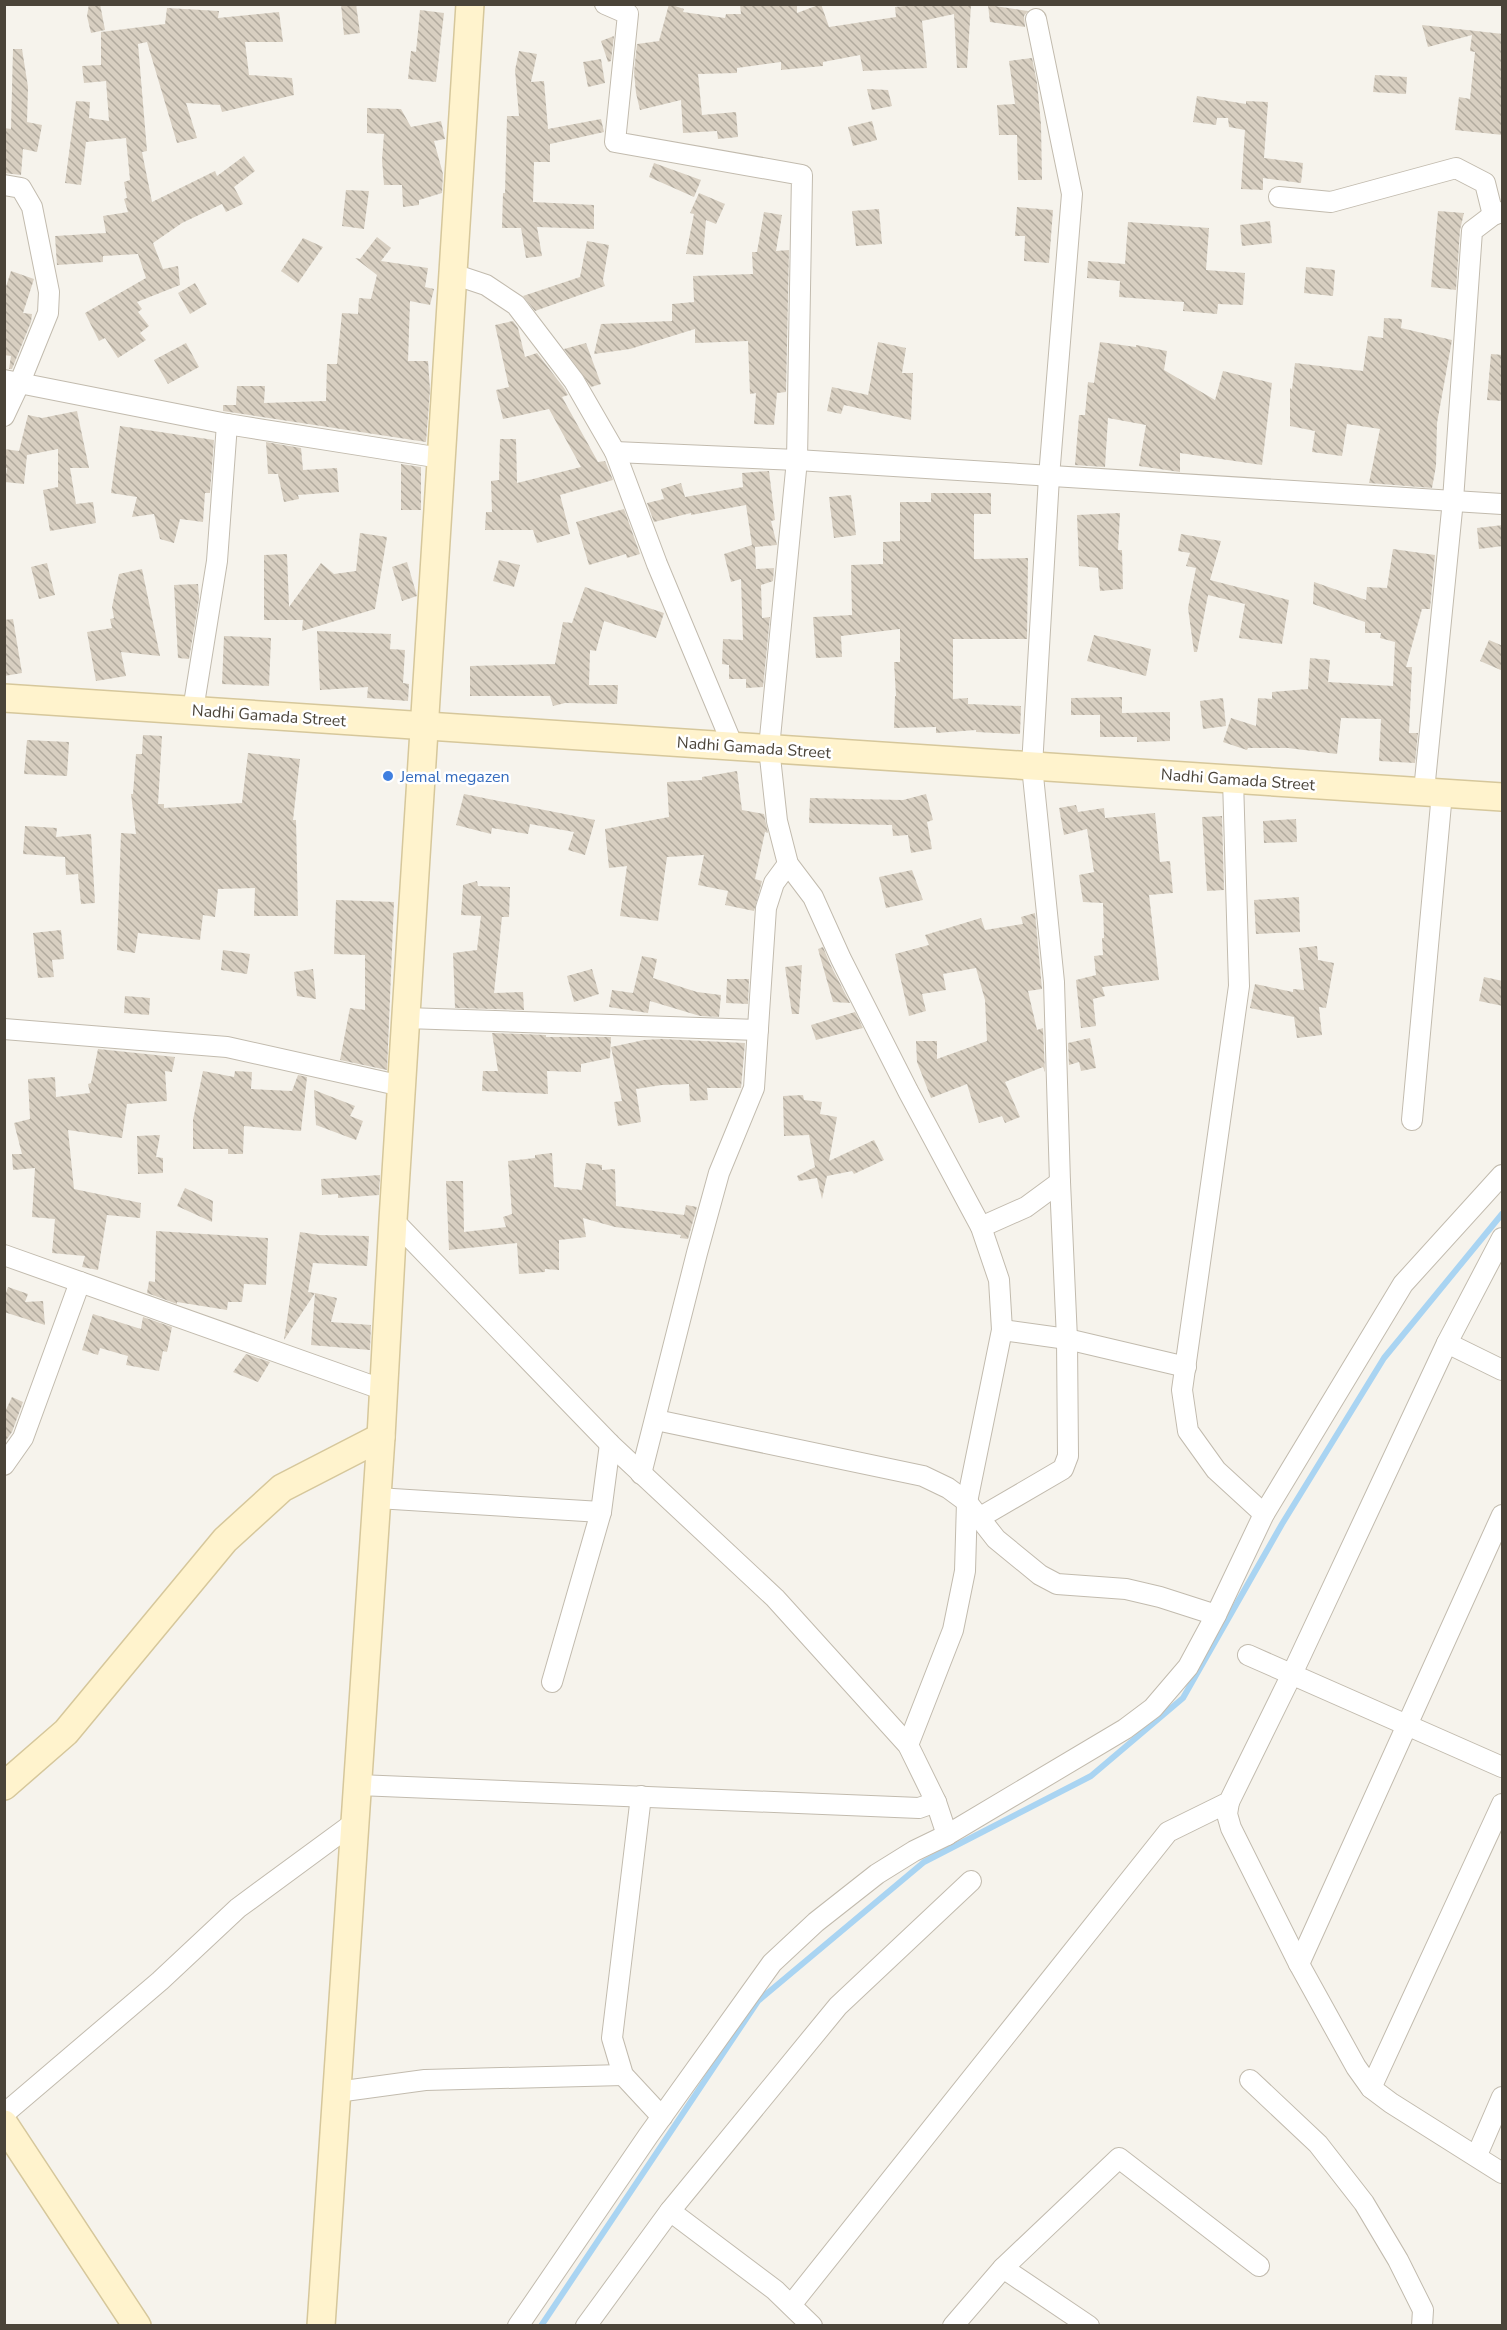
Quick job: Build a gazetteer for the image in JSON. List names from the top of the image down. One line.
{"streets":{"street":["Nadhi Gamada Street"]},"places":["Jemal megazen"]}
